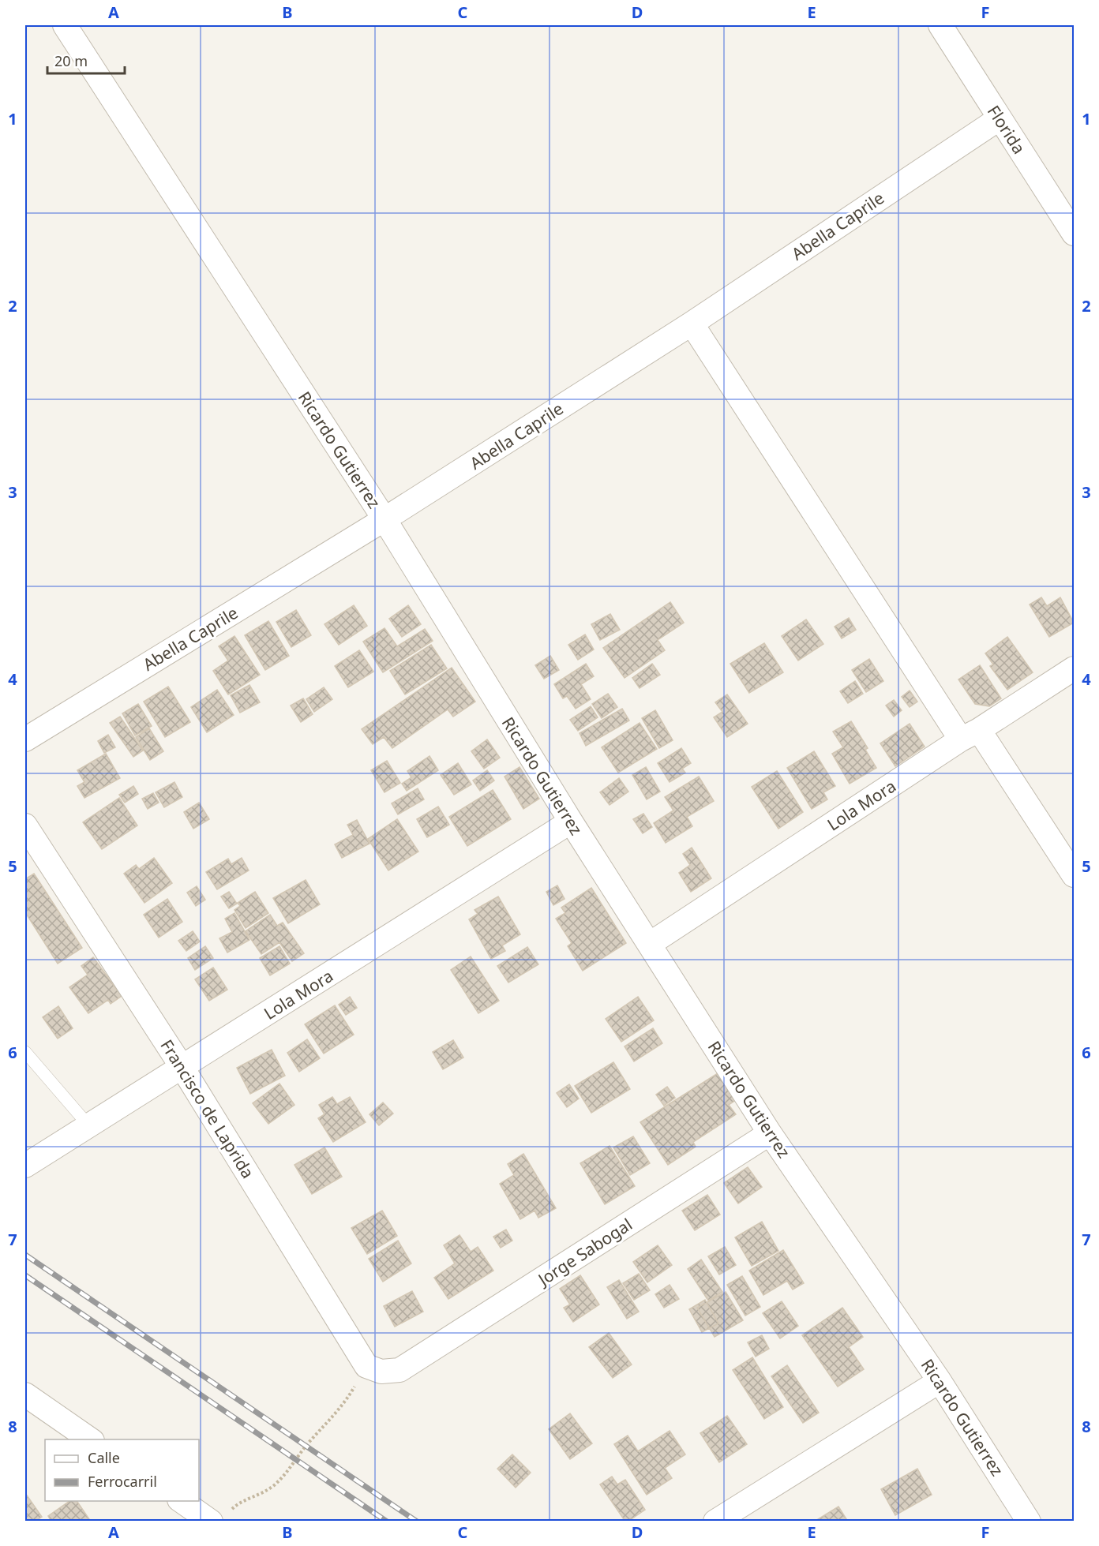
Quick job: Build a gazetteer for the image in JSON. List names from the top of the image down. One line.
{"streets":{"street":["Florida","Abella Caprile","Ricardo Gutierrez","Lola Mora","Francisco de Laprida","Jorge Sabogal"]},"crossings":[["Florida","Abella Caprile"],["Abella Caprile","Ricardo Gutierrez"],["Ricardo Gutierrez","Lola Mora"],["Ricardo Gutierrez","Jorge Sabogal"],["Lola Mora","Francisco de Laprida"],["Francisco de Laprida","Jorge Sabogal"]],"legend":["Calle","Ferrocarril"],"scale_bar":"20 m","grid":{"columns":["A","B","C","D","E","F"],"rows":["1","2","3","4","5","6","7","8"]}}
